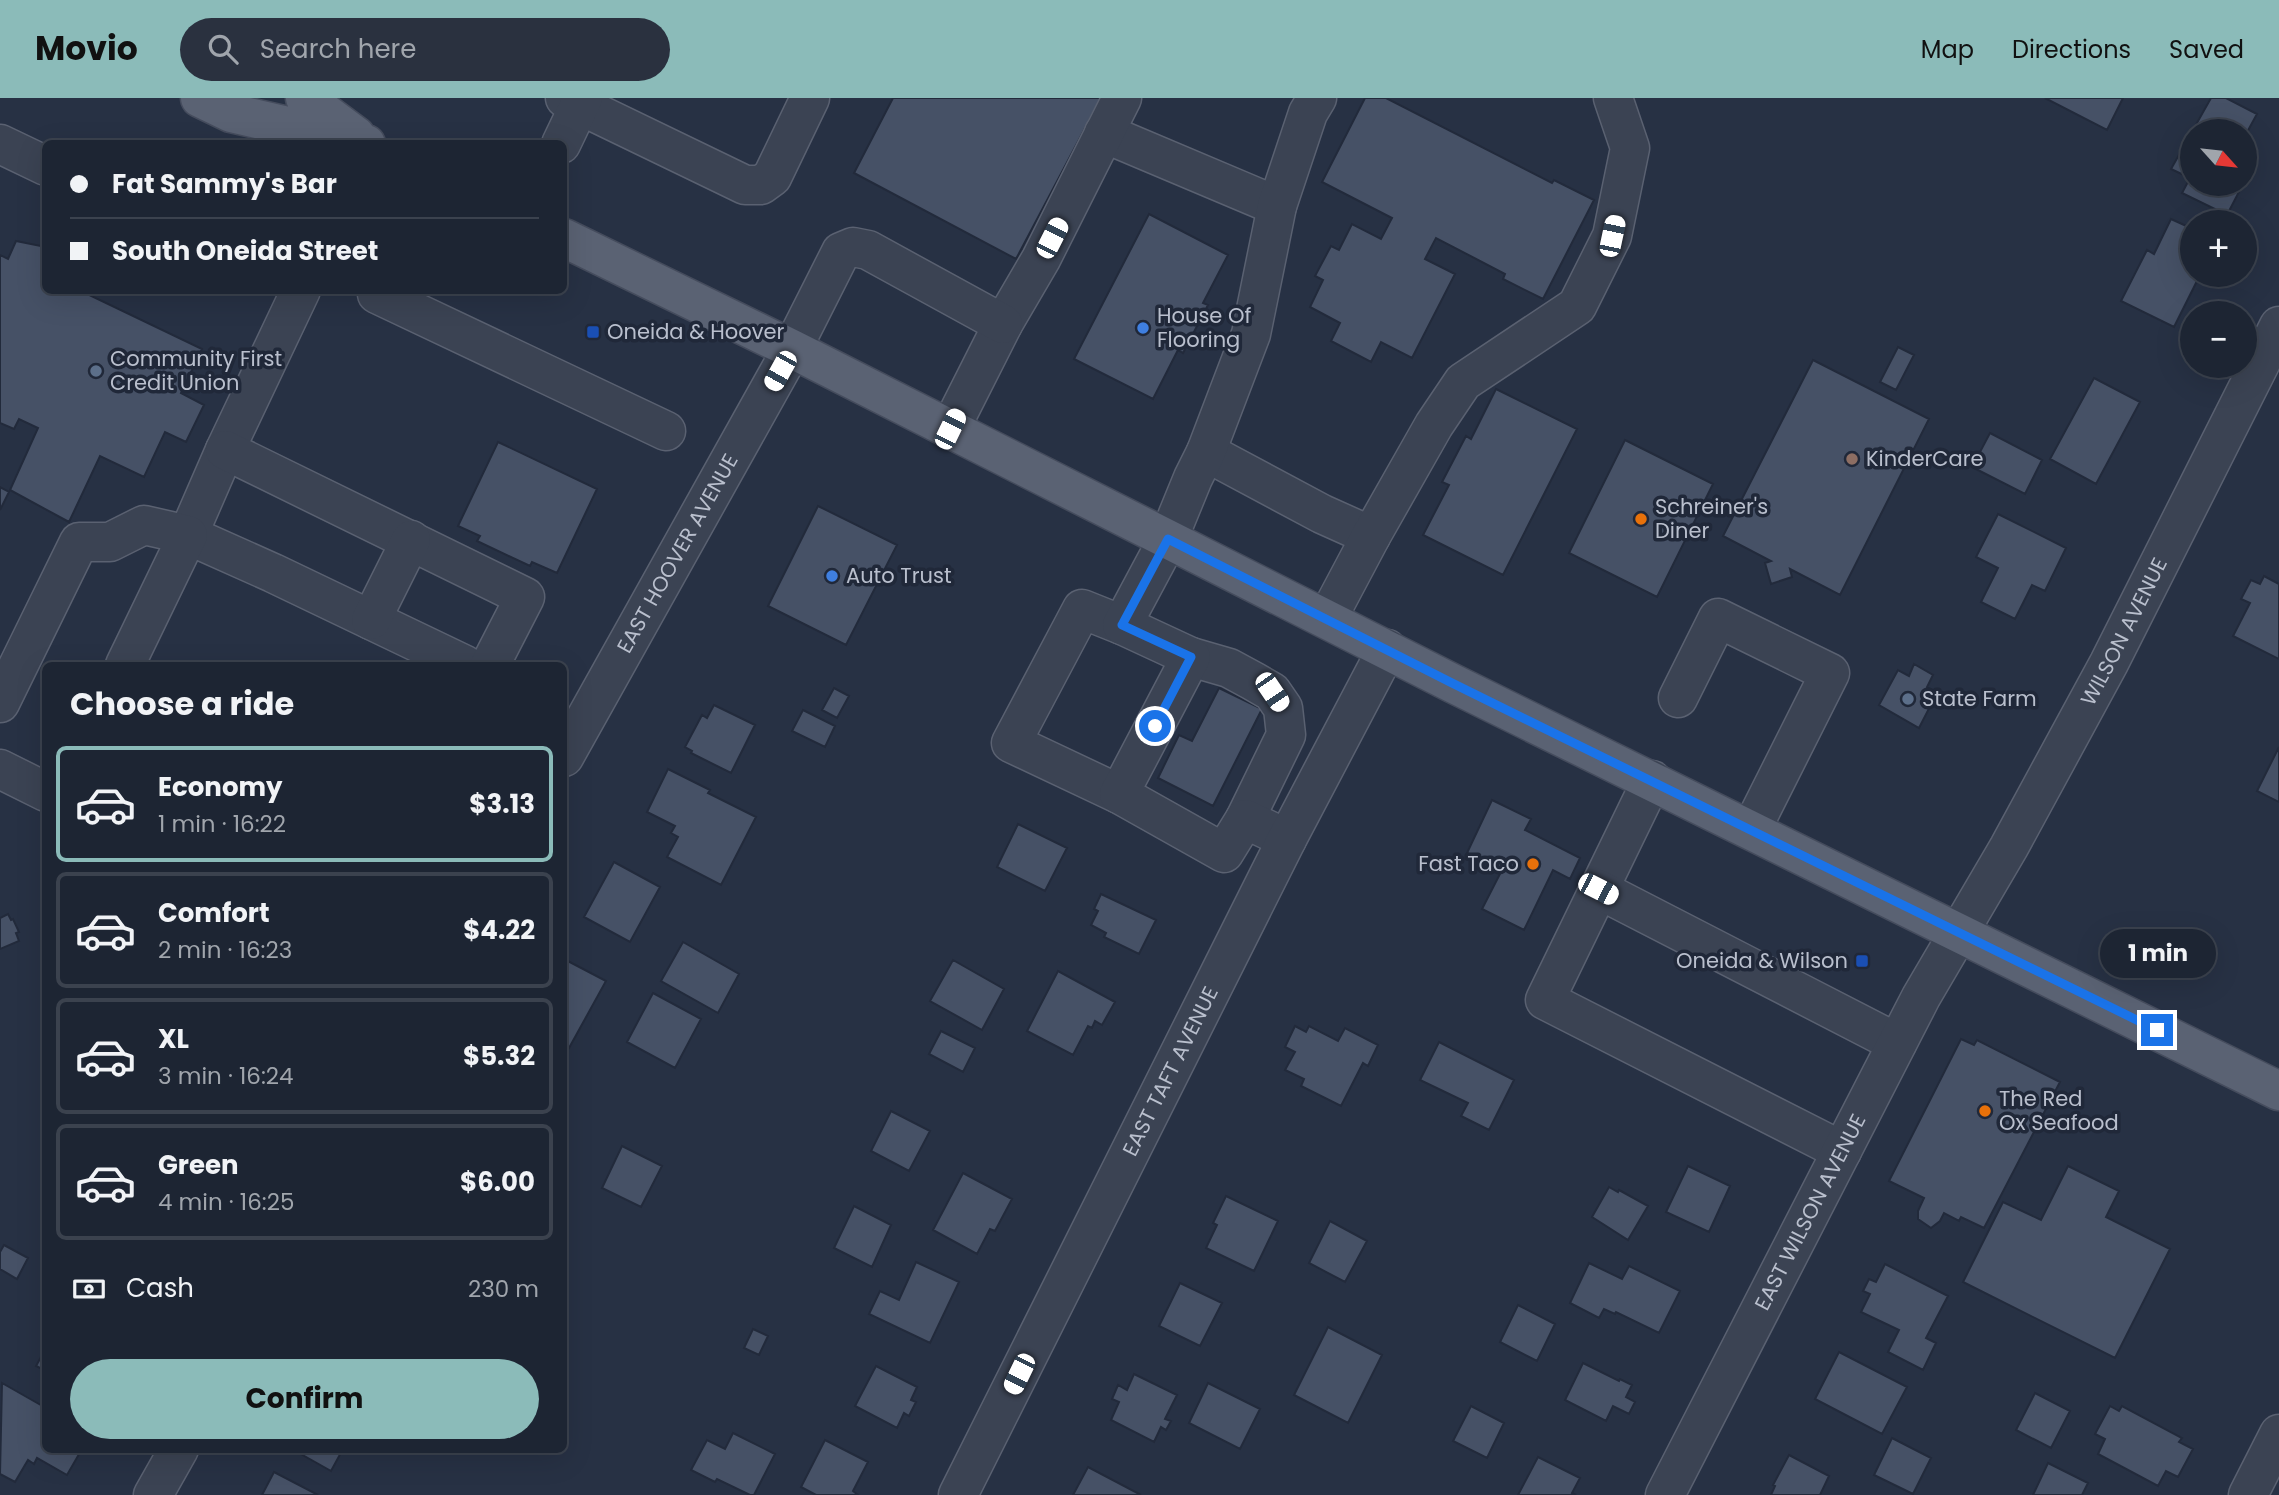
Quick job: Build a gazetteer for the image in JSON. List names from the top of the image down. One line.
{"streets":{"street":["EAST HOOVER AVENUE","WILSON AVENUE","EAST TAFT AVENUE","EAST WILSON AVENUE"]},"crossings":[["WILSON AVENUE","EAST WILSON AVENUE"]],"places":{"other":["House Of Flooring","Community First Credit Union","KinderCare","Schreiner's Diner","Auto Trust","State Farm","Fast Taco","The Red Ox Seafood"],"transit":["Oneida & Hoover","Oneida & Wilson"]},"north":"bottom right","page":{"header":"Movio","search":"Search here","nav":["Map","Directions","Saved"],"map_buttons":["+","−"],"banner":["Fat Sammy's Bar","South Oneida Street"],"heading":"Choose a ride","list":[{"name":"Economy","note":"1 min · 16:22","value":"$3.13"},{"name":"Comfort","note":"2 min · 16:23","value":"$4.22"},{"name":"XL","note":"3 min · 16:24","value":"$5.32"},{"name":"Green","note":"4 min · 16:25","value":"$6.00"}],"bubble":"1 min","pay":["Cash","230 m"],"buttons":"Confirm"}}
